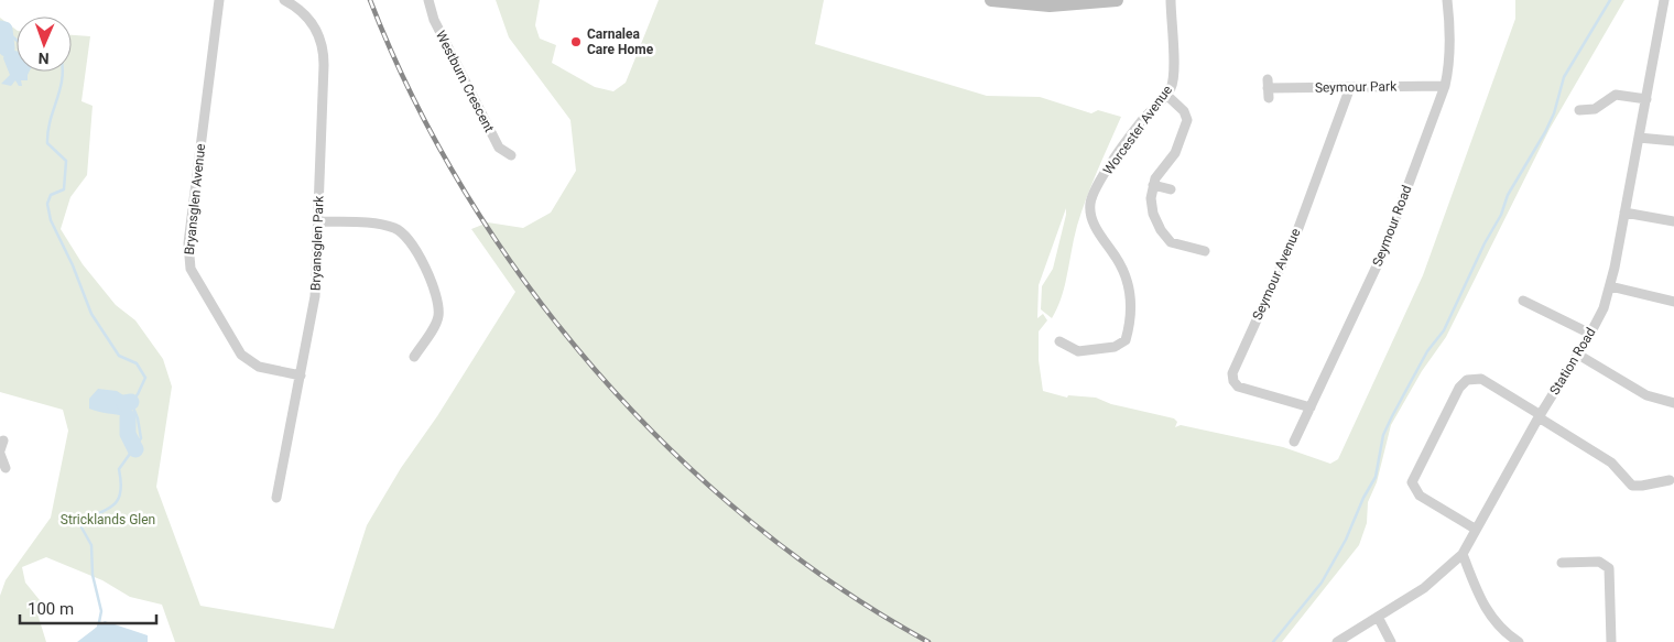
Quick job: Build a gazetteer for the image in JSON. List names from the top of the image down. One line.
{"streets":{"street":["Westburn Crescent","Seymour Park","Worcester Avenue","Bryansglen Avenue","Seymour Road","Bryansglen Park","Seymour Avenue","Station Road"]},"crossings":[["Seymour Park","Seymour Road"],["Seymour Park","Seymour Avenue"],["Bryansglen Avenue","Bryansglen Park"],["Seymour Road","Seymour Avenue"]],"parks":["Stricklands Glen"],"places":["Carnalea Care Home"],"scale_bar":"100 m","north":"bottom"}
